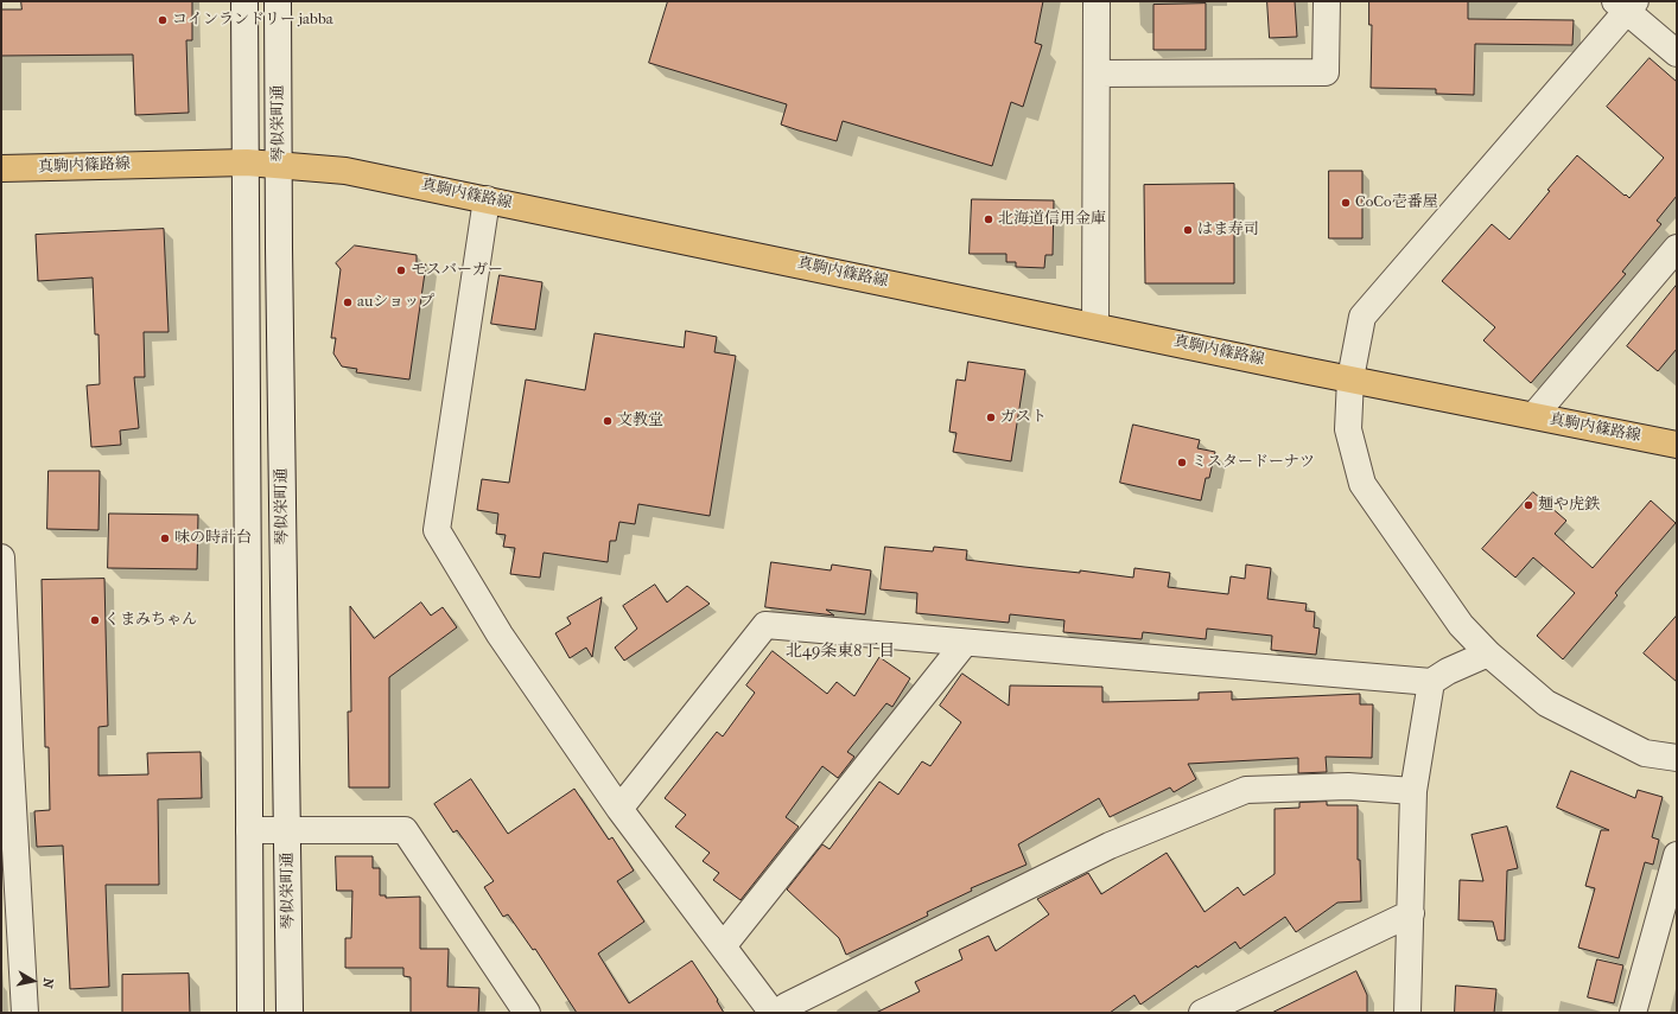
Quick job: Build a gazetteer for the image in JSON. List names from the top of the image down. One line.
{"streets":{"main road":["真駒内篠路線"],"street":["琴似栄町通"]},"crossings":[["琴似栄町通","真駒内篠路線"]],"districts":["北49条東8丁目"],"places":["コインランドリー jabba","CoCo壱番屋","北海道信用金庫","はま寿司","モスバーガー","auショップ","ガスト","文教堂","ミスタードーナツ","麺や虎鉄","味の時計台","くまみちゃん"],"north":"right"}
